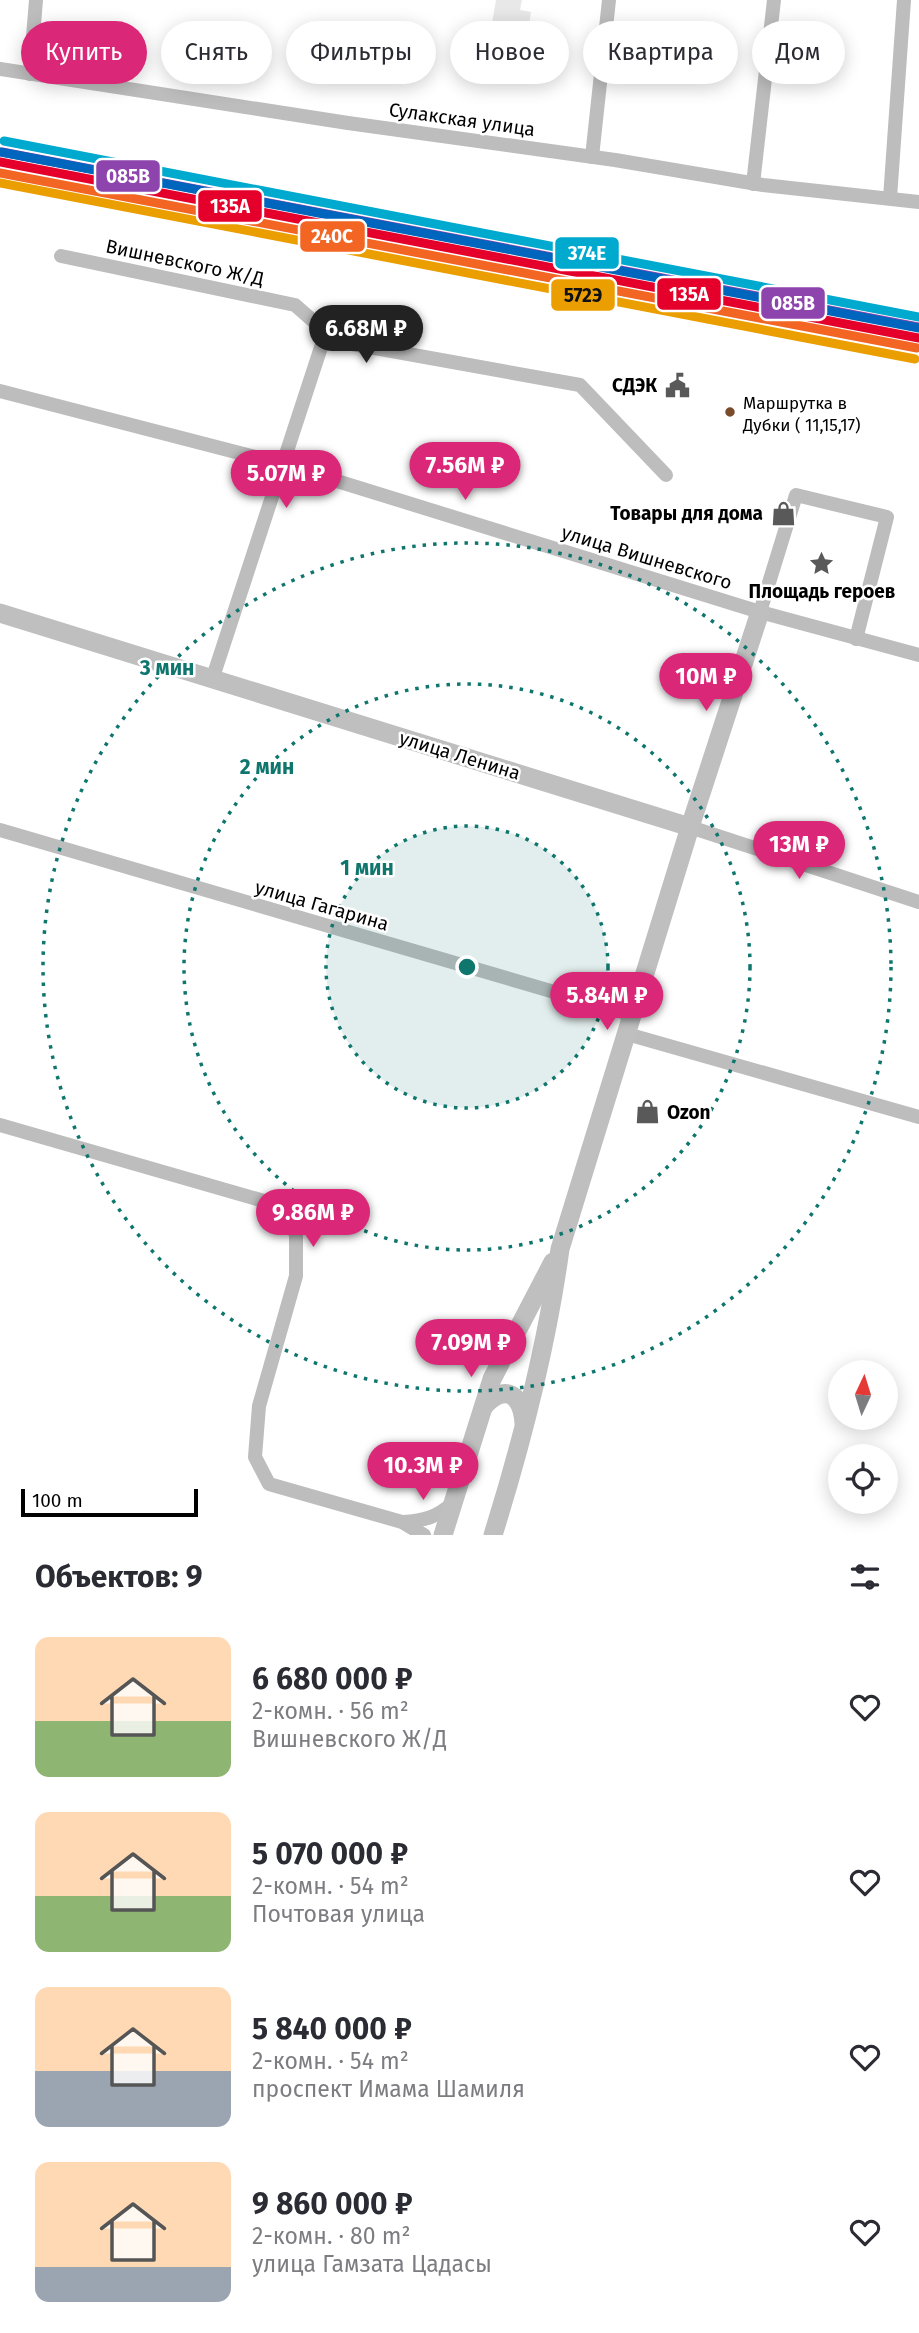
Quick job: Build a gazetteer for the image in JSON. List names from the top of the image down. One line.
{"streets":{"main road":["улица Ленина"],"street":["Сулакская улица","Вишневского Ж/Д","улица Вишневского","улица Гагарина"]},"places":{"public building":["СДЭК"],"other":["Маршрутка в Дубки ( 11,15,17)"],"shop":["Товары для дома","Ozon"],"place":["Площадь героев"]},"lines":["transit line 374Е","transit line 085В","transit line 135А","transit line 240С","transit line 572Э"],"scale_bar":"100 m","north":"top","page":{"chip":["Купить","Снять","Фильтры","Новое","Квартира","Дом"],"price":["6.68M ₽","7.56M ₽","5.07M ₽","10M ₽","13M ₽","5.84M ₽","9.86M ₽","7.09M ₽","10.3M ₽"],"scale":"100 m","heading":"Объектов: 9","list":[{"name":"6 680 000 ₽","note":"2-комн. · 56 m² · Вишневского Ж/Д"},{"name":"5 070 000 ₽","note":"2-комн. · 54 m² · Почтовая улица"},{"name":"5 840 000 ₽","note":"2-комн. · 54 m² · проспект Имама Шамиля"},{"name":"9 860 000 ₽","note":"2-комн. · 80 m² · улица Гамзата Цадасы"}]},"rings":["3 мин","2 мин","1 мин"]}
